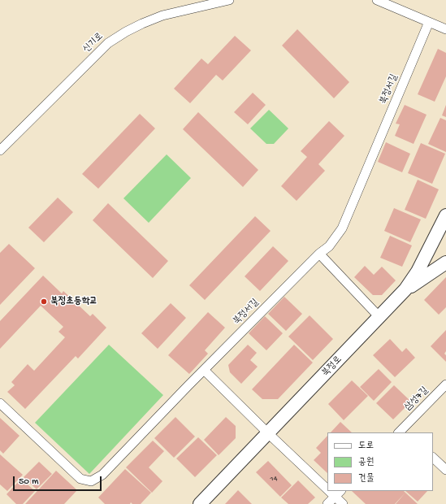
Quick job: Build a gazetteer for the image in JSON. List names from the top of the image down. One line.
{"streets":{"street":["신기로","북정서길","북정로","삼성7길"]},"places":["북정초등학교"],"house_numbers":["14"],"legend":["도로","공원","건물"],"scale_bar":"50 m"}
